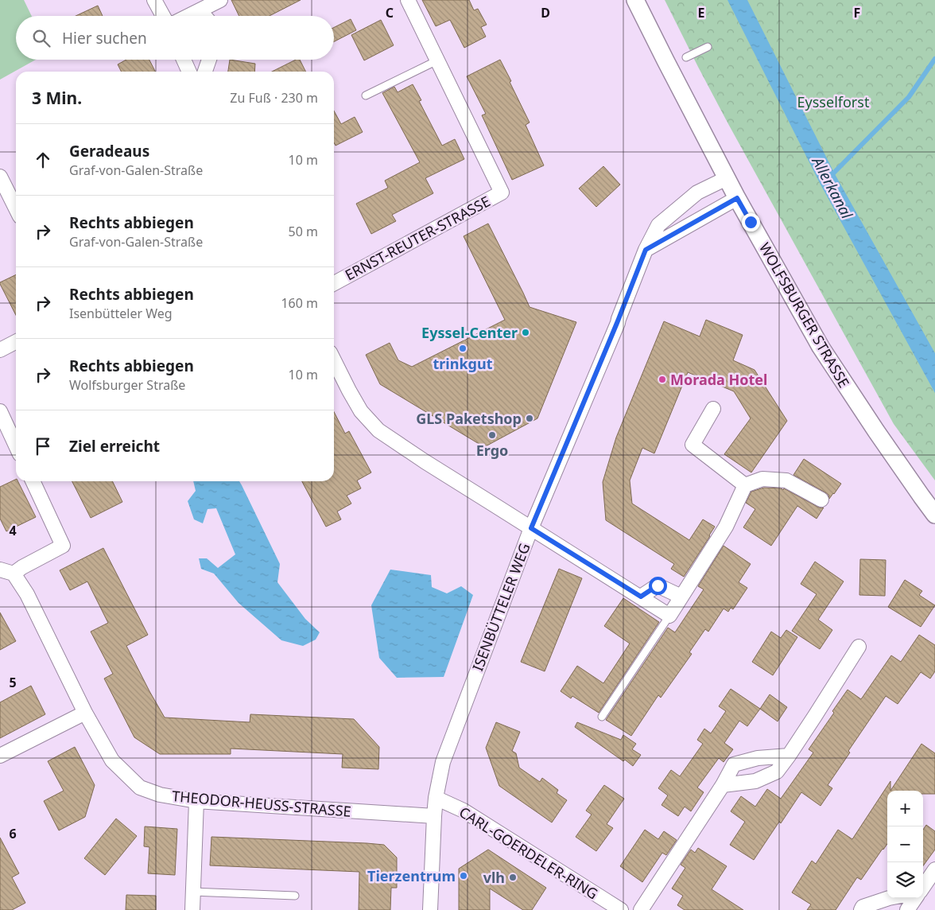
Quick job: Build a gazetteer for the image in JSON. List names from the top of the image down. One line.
{"streets":{"street":["ERNST-REUTER-STRASSE","WOLFSBURGER STRASSE","ISENBÜTTELER WEG","THEODOR-HEUSS-STRASSE","CARL-GOERDELER-RING"]},"crossings":[["WOLFSBURGER STRASSE","ISENBÜTTELER WEG"],["ISENBÜTTELER WEG","THEODOR-HEUSS-STRASSE"],["ISENBÜTTELER WEG","CARL-GOERDELER-RING"]],"water":["Allerkanal"],"parks":["Eysselforst"],"places":["Eyssel-Center","trinkgut","Morada Hotel","GLS Paketshop","Ergo","Tierzentrum","vlh"],"page":{"search":"Hier suchen","heading":["3 Min.","Zu Fuß · 230 m"],"list":[["Geradeaus","Graf-von-Galen-Straße","10 m"],["Rechts abbiegen","Graf-von-Galen-Straße","50 m"],["Rechts abbiegen","Isenbütteler Weg","160 m"],["Rechts abbiegen","Wolfsburger Straße","10 m"],"Ziel erreicht"],"map_buttons":["+","−"]},"grid":{"columns":["C","D","E","F"],"rows":["4","5","6"]}}
